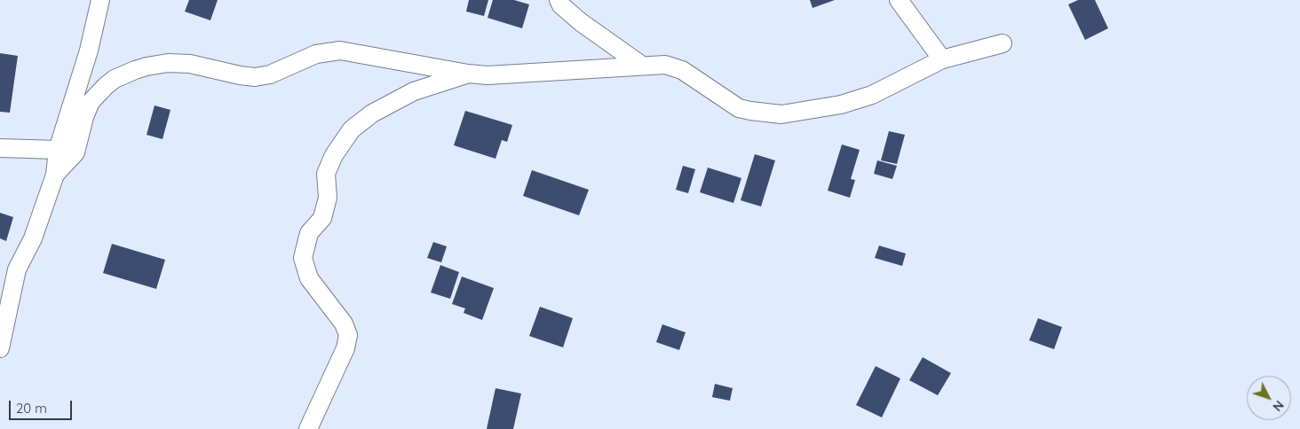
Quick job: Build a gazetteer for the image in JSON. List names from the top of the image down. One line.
{"scale_bar":"20 m","north":"bottom right"}
